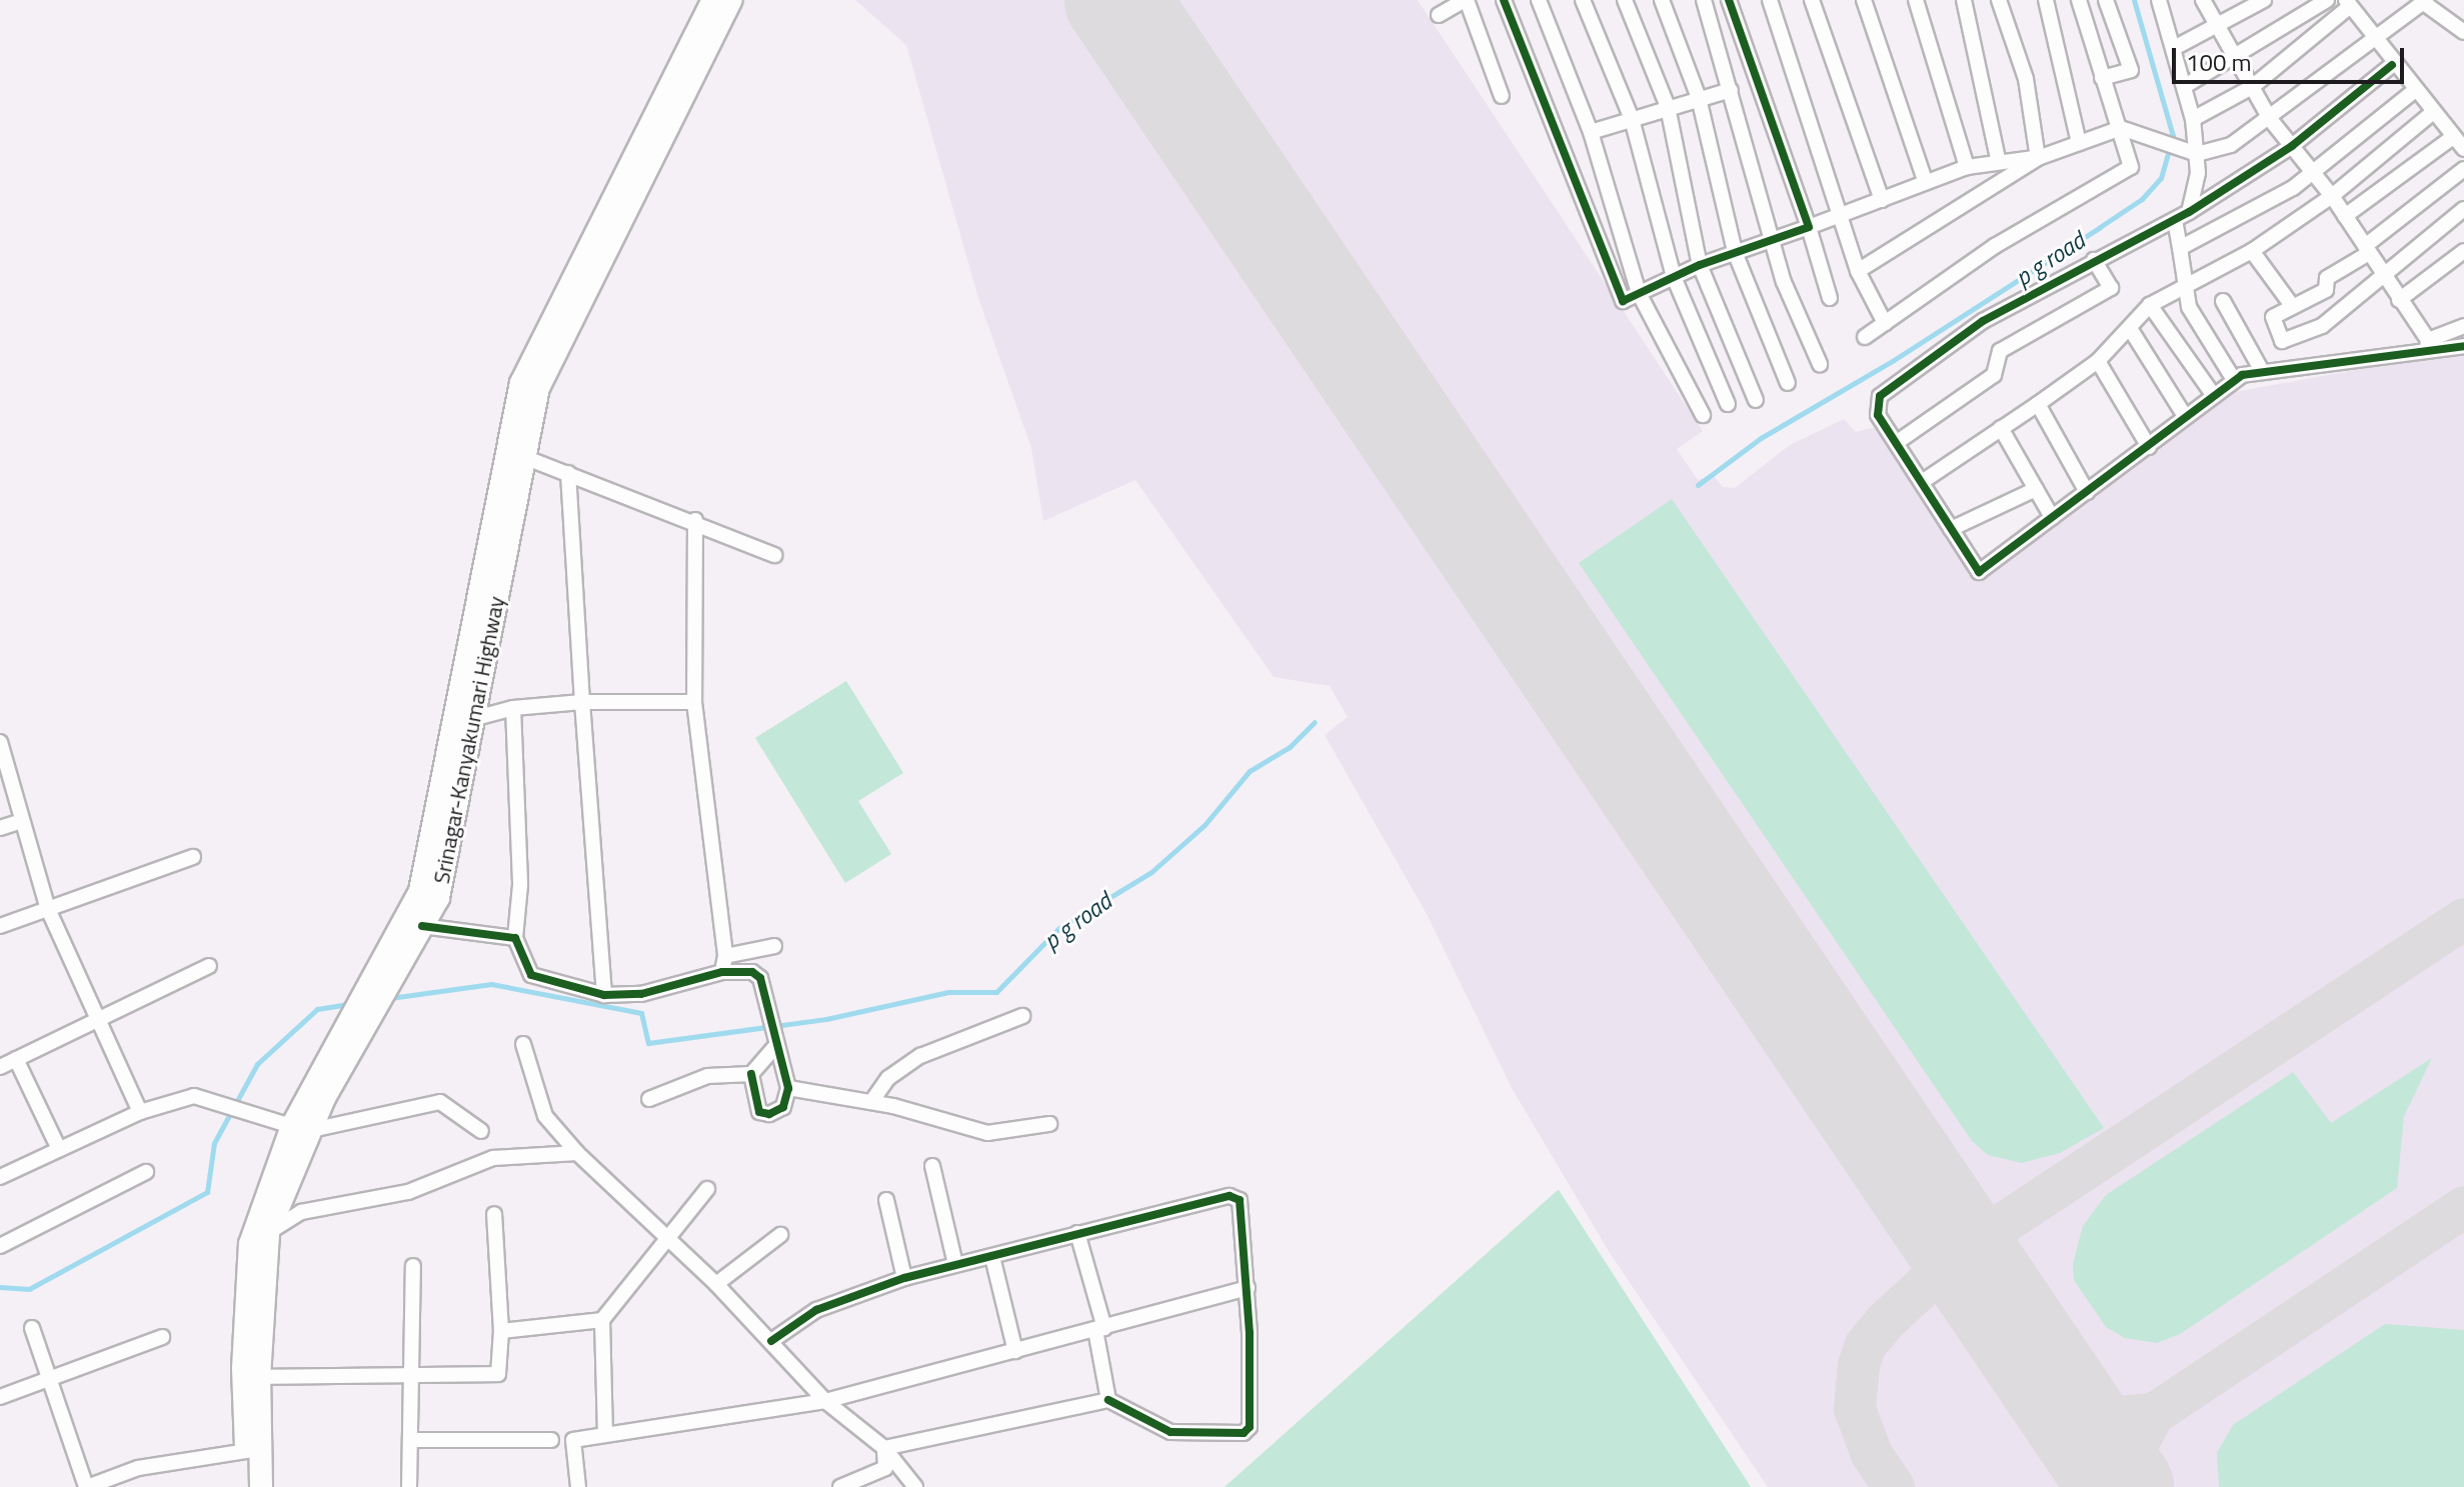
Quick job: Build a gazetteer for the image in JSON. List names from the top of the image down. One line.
{"streets":{"highway":["Srinagar-Kanyakumari Highway"]},"water":["p g road"],"scale_bar":"100 m"}
